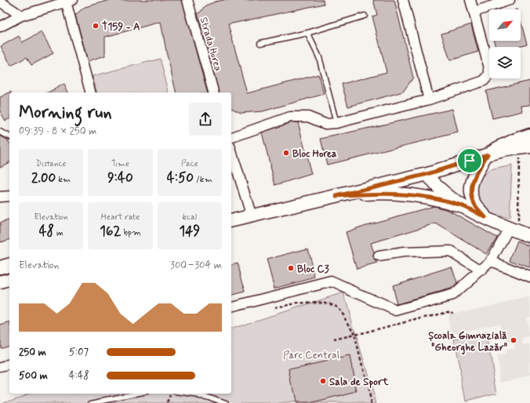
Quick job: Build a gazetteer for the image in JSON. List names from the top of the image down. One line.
{"streets":{"street":["Strada Horea"]},"parks":["Parc Central"],"places":["T159 - A","Bloc Horea","Bloc C3","Școala Gimnazială \"Gheorghe Lazăr\"","Sala de Sport"],"north":"top right","page":{"heading":["Morning run","09:39 · 8 × 250 m"],"stats":[["Distance","2.00 km"],["Time","9:40"],["Pace","4:50 /km"],["Elevation","48 m"],["Heart rate","162 bpm"],["kcal","149"]],"chart":["Elevation","300–304 m"],"list":[{"name":"250 m","note":"5:07"},{"name":"500 m","note":"4:48"}]}}
